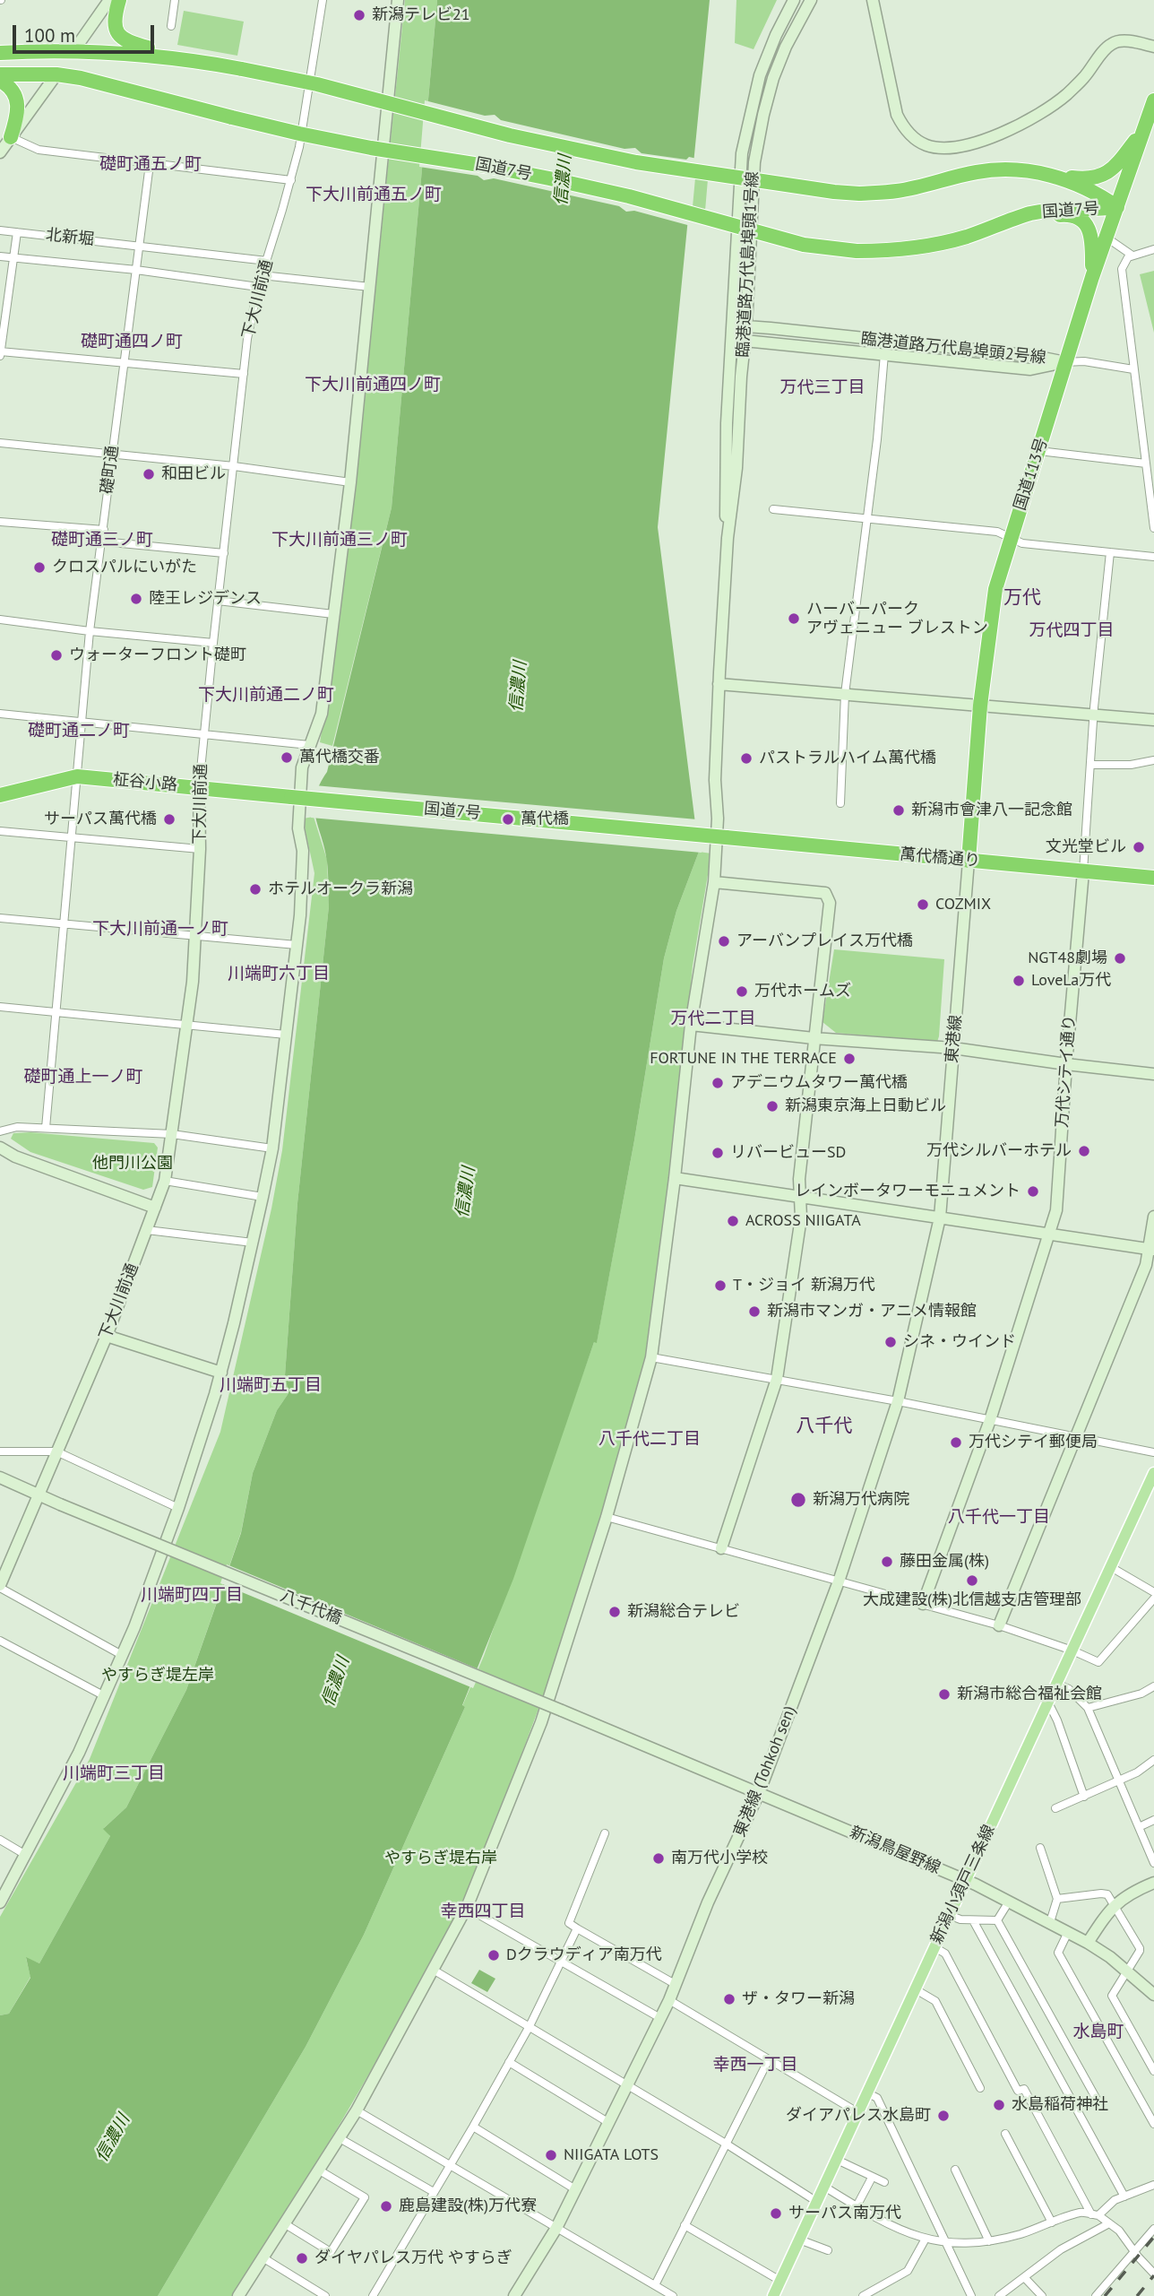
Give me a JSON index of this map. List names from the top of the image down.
{
  "streets": {
    "highway": [
      "国道7号",
      "国道113号",
      "柾谷小路",
      "萬代橋通り"
    ],
    "main road": ["新潟小須戸三条線"],
    "street": [
      "北新堀",
      "臨港道路万代島埠頭1号線",
      "下大川前通",
      "臨港道路万代島埠頭2号線",
      "礎町通",
      "東港線",
      "万代シテイ通り",
      "八千代橋",
      "東港線 (Tohkoh sen)",
      "新潟鳥屋野線"
    ]
  },
  "crossings": [
    ["国道7号", "国道113号"],
    ["国道7号", "柾谷小路"],
    ["国道7号", "萬代橋通り"],
    ["北新堀", "下大川前通"],
    ["北新堀", "礎町通"],
    ["臨港道路万代島埠頭1号線", "臨港道路万代島埠頭2号線"],
    ["下大川前通", "柾谷小路"],
    ["下大川前通", "八千代橋"],
    ["臨港道路万代島埠頭2号線", "国道113号"],
    ["礎町通", "柾谷小路"],
    ["国道113号", "萬代橋通り"],
    ["国道113号", "東港線"],
    ["萬代橋通り", "東港線"],
    ["萬代橋通り", "万代シテイ通り"],
    ["東港線", "東港線 (Tohkoh sen)"],
    ["八千代橋", "東港線 (Tohkoh sen)"],
    ["八千代橋", "新潟鳥屋野線"],
    ["東港線 (Tohkoh sen)", "新潟鳥屋野線"],
    ["新潟鳥屋野線", "新潟小須戸三条線"]
  ],
  "districts": [
    "礎町通五ノ町",
    "下大川前通五ノ町",
    "礎町通四ノ町",
    "下大川前通四ノ町",
    "万代三丁目",
    "礎町通三ノ町",
    "下大川前通三ノ町",
    "万代",
    "万代四丁目",
    "下大川前通二ノ町",
    "礎町通二ノ町",
    "下大川前通一ノ町",
    "川端町六丁目",
    "万代二丁目",
    "礎町通上一ノ町",
    "川端町五丁目",
    "八千代",
    "八千代二丁目",
    "八千代一丁目",
    "川端町四丁目",
    "川端町三丁目",
    "幸西四丁目",
    "水島町",
    "幸西一丁目"
  ],
  "water": ["信濃川"],
  "parks": ["他門川公園", "やすらぎ堤左岸", "やすらぎ堤右岸"],
  "places": [
    "新潟テレビ21",
    "和田ビル",
    "クロスパルにいがた",
    "陸王レジデンス",
    "ハーバーパーク アヴェニュー ブレストン",
    "ウォーターフロント礎町",
    "萬代橋交番",
    "パストラルハイム萬代橋",
    "新潟市會津八一記念館",
    "サーパス萬代橋",
    "萬代橋",
    "文光堂ビル",
    "ホテルオークラ新潟",
    "COZMIX",
    "アーバンプレイス万代橋",
    "NGT48劇場",
    "LoveLa万代",
    "万代ホームズ",
    "FORTUNE IN THE TERRACE",
    "アデニウムタワー萬代橋",
    "新潟東京海上日動ビル",
    "万代シルバーホテル",
    "リバービューSD",
    "レインボータワーモニュメント",
    "ACROSS NIIGATA",
    "T・ジョイ 新潟万代",
    "新潟市マンガ・アニメ情報館",
    "シネ・ウインド",
    "万代シテイ郵便局",
    "新潟万代病院",
    "藤田金属(株)",
    "大成建設(株)北信越支店管理部",
    "新潟総合テレビ",
    "新潟市総合福祉会館",
    "南万代小学校",
    "Dクラウディア南万代",
    "ザ・タワー新潟",
    "水島稲荷神社",
    "ダイアパレス水島町",
    "NIIGATA LOTS",
    "鹿島建設(株)万代寮",
    "サーパス南万代",
    "ダイヤパレス万代 やすらぎ"
  ],
  "scale_bar": "100 m"
}
